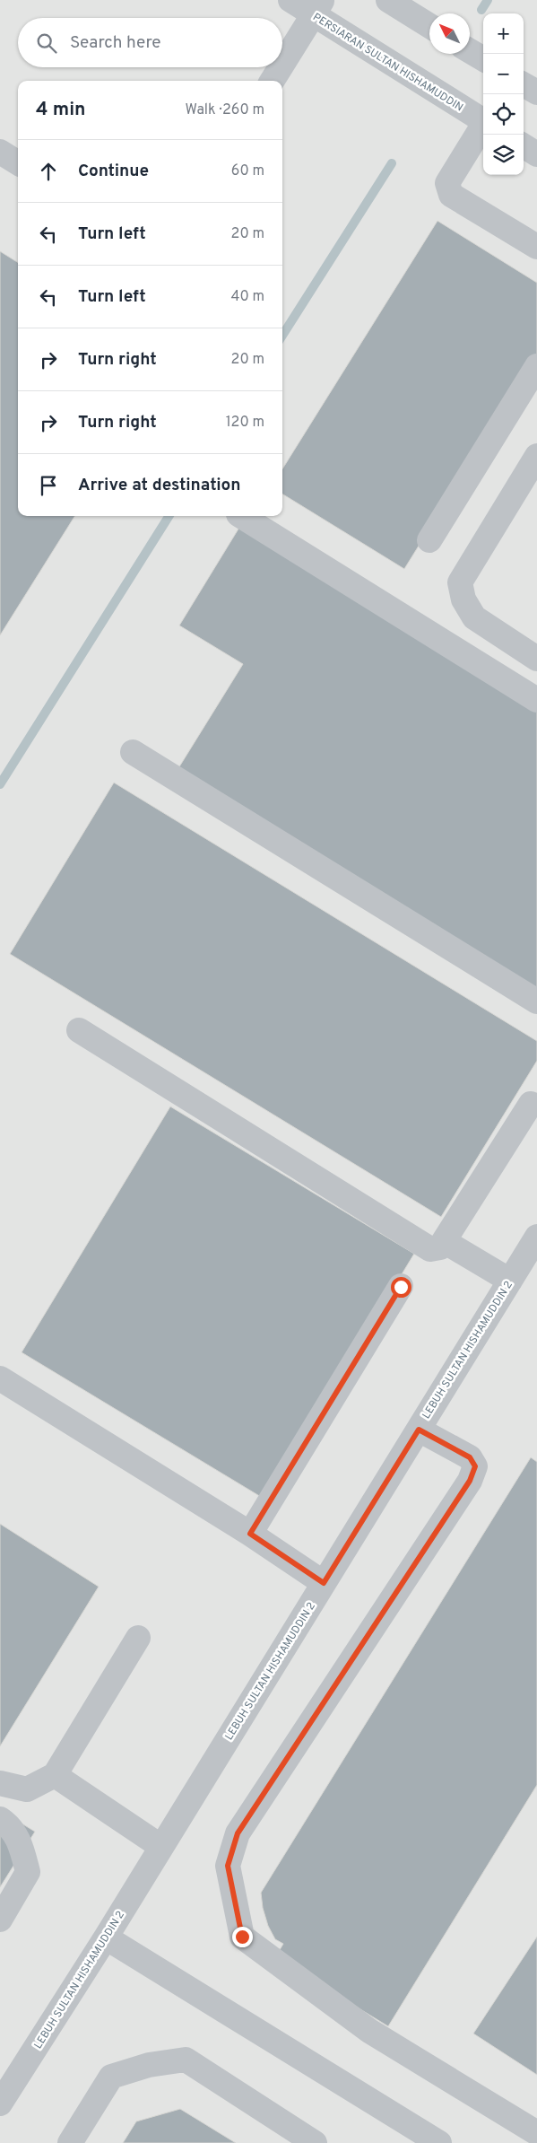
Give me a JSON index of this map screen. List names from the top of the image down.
{
  "streets": {
    "street": ["PERSIARAN SULTAN HISHAMUDDIN", "LEBUH SULTAN HISHAMUDDIN 2"]
  },
  "north": "top left",
  "page": {
    "map_buttons": ["+", "−"],
    "search": "Search here",
    "heading": ["4 min", "Walk · 260 m"],
    "list": [
      ["Continue", "60 m"],
      ["Turn left", "20 m"],
      ["Turn left", "40 m"],
      ["Turn right", "20 m"],
      ["Turn right", "120 m"],
      "Arrive at destination"
    ]
  }
}
